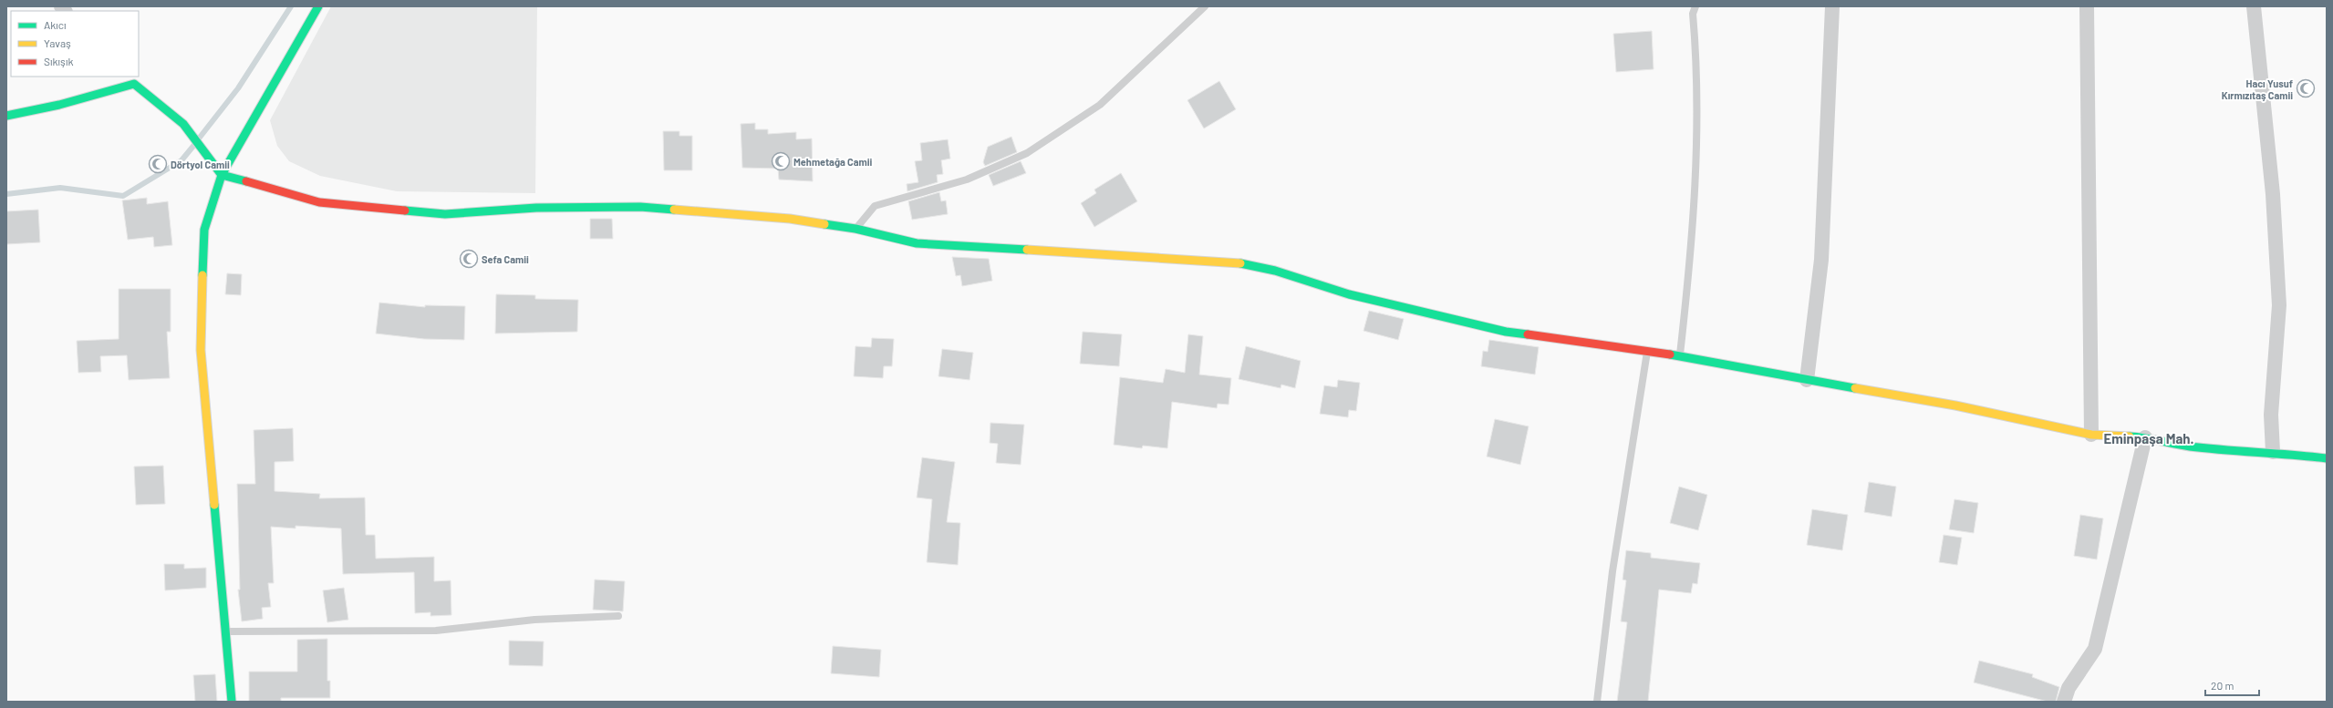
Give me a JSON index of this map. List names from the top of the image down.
{
  "districts": ["Eminpaşa Mah."],
  "places": {
    "mosque": [
      "Hacı Yusuf Kırmızıtaş Camii",
      "Mehmetağa Camii",
      "Dörtyol Camii",
      "Sefa Camii"
    ]
  },
  "legend": ["Akıcı", "Yavaş", "Sıkışık"],
  "scale_bar": "20 m"
}
